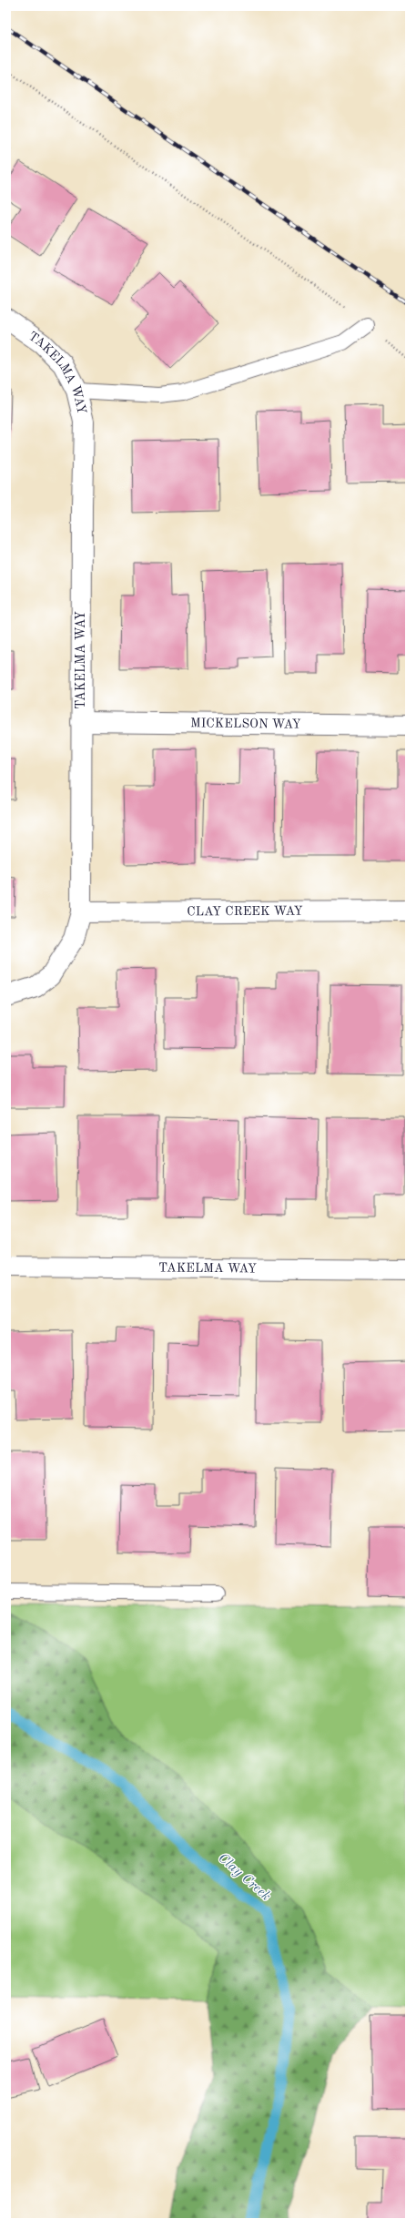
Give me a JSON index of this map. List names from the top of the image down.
{
  "streets": {
    "street": ["TAKELMA WAY", "MICKELSON WAY", "CLAY CREEK WAY"]
  },
  "crossings": [
    ["TAKELMA WAY", "MICKELSON WAY"],
    ["TAKELMA WAY", "CLAY CREEK WAY"]
  ],
  "water": ["Clay Creek"]
}
